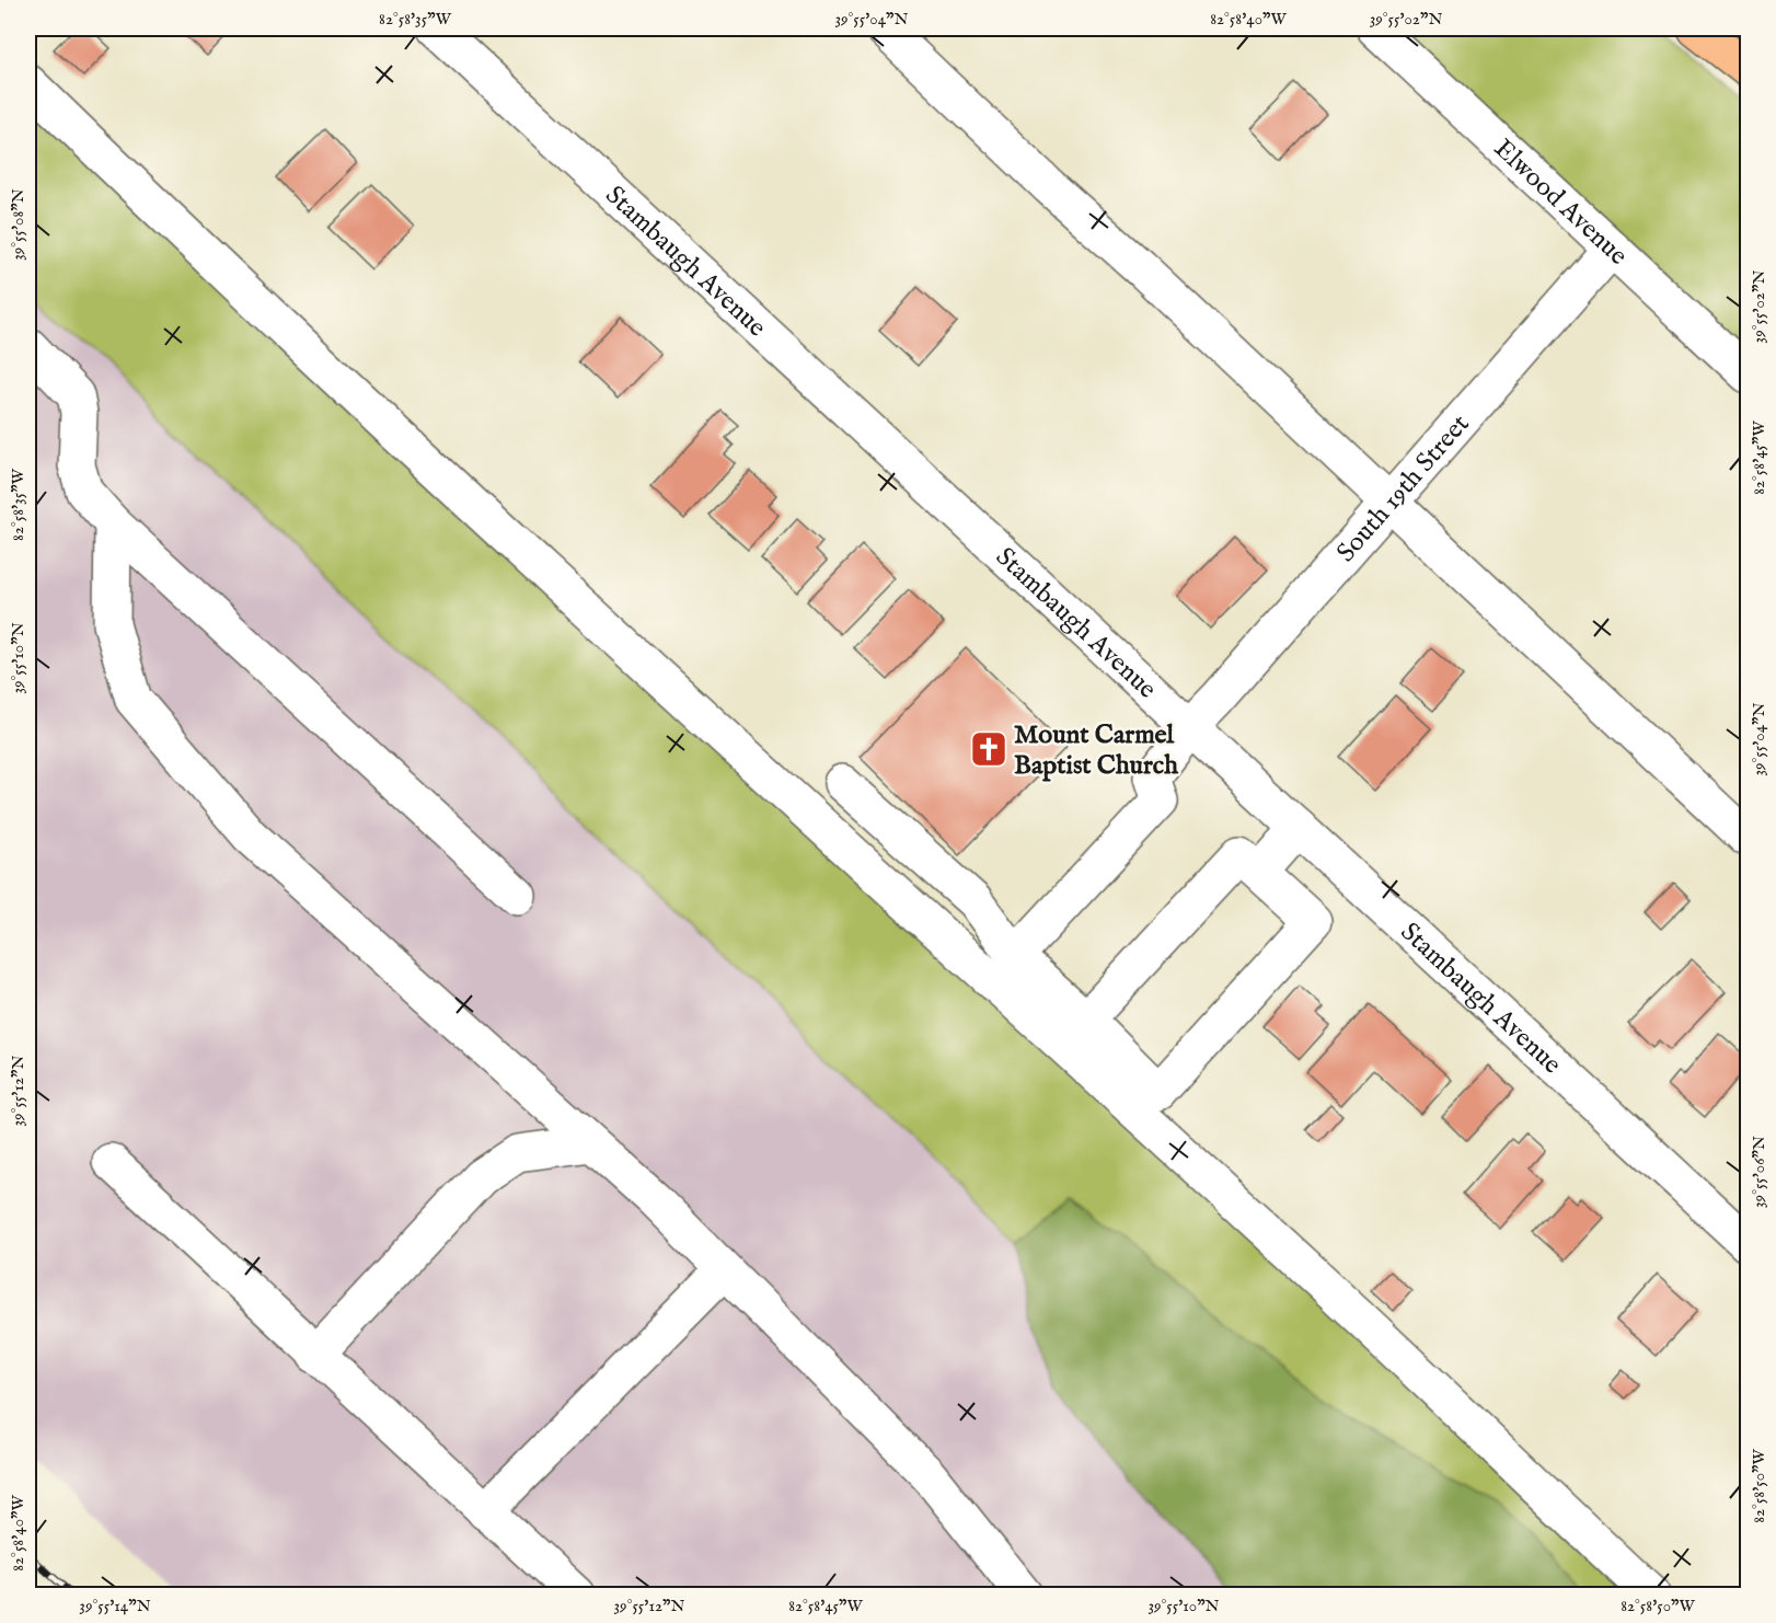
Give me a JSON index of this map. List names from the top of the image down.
{
  "streets": {
    "street": ["Elwood Avenue", "Stambaugh Avenue", "South 19th Street"]
  },
  "crossings": [
    ["Elwood Avenue", "South 19th Street"],
    ["Stambaugh Avenue", "South 19th Street"]
  ],
  "places": {
    "church": ["Mount Carmel Baptist Church"]
  },
  "coordinates": [
    "82°58'35\"W",
    "39°55'04\"N",
    "82°58'40\"W",
    "39°55'02\"N",
    "39°55'08\"N",
    "82°58'45\"W",
    "39°55'10\"N",
    "39°55'12\"N",
    "39°55'06\"N",
    "82°58'50\"W",
    "39°55'14\"N"
  ]
}
